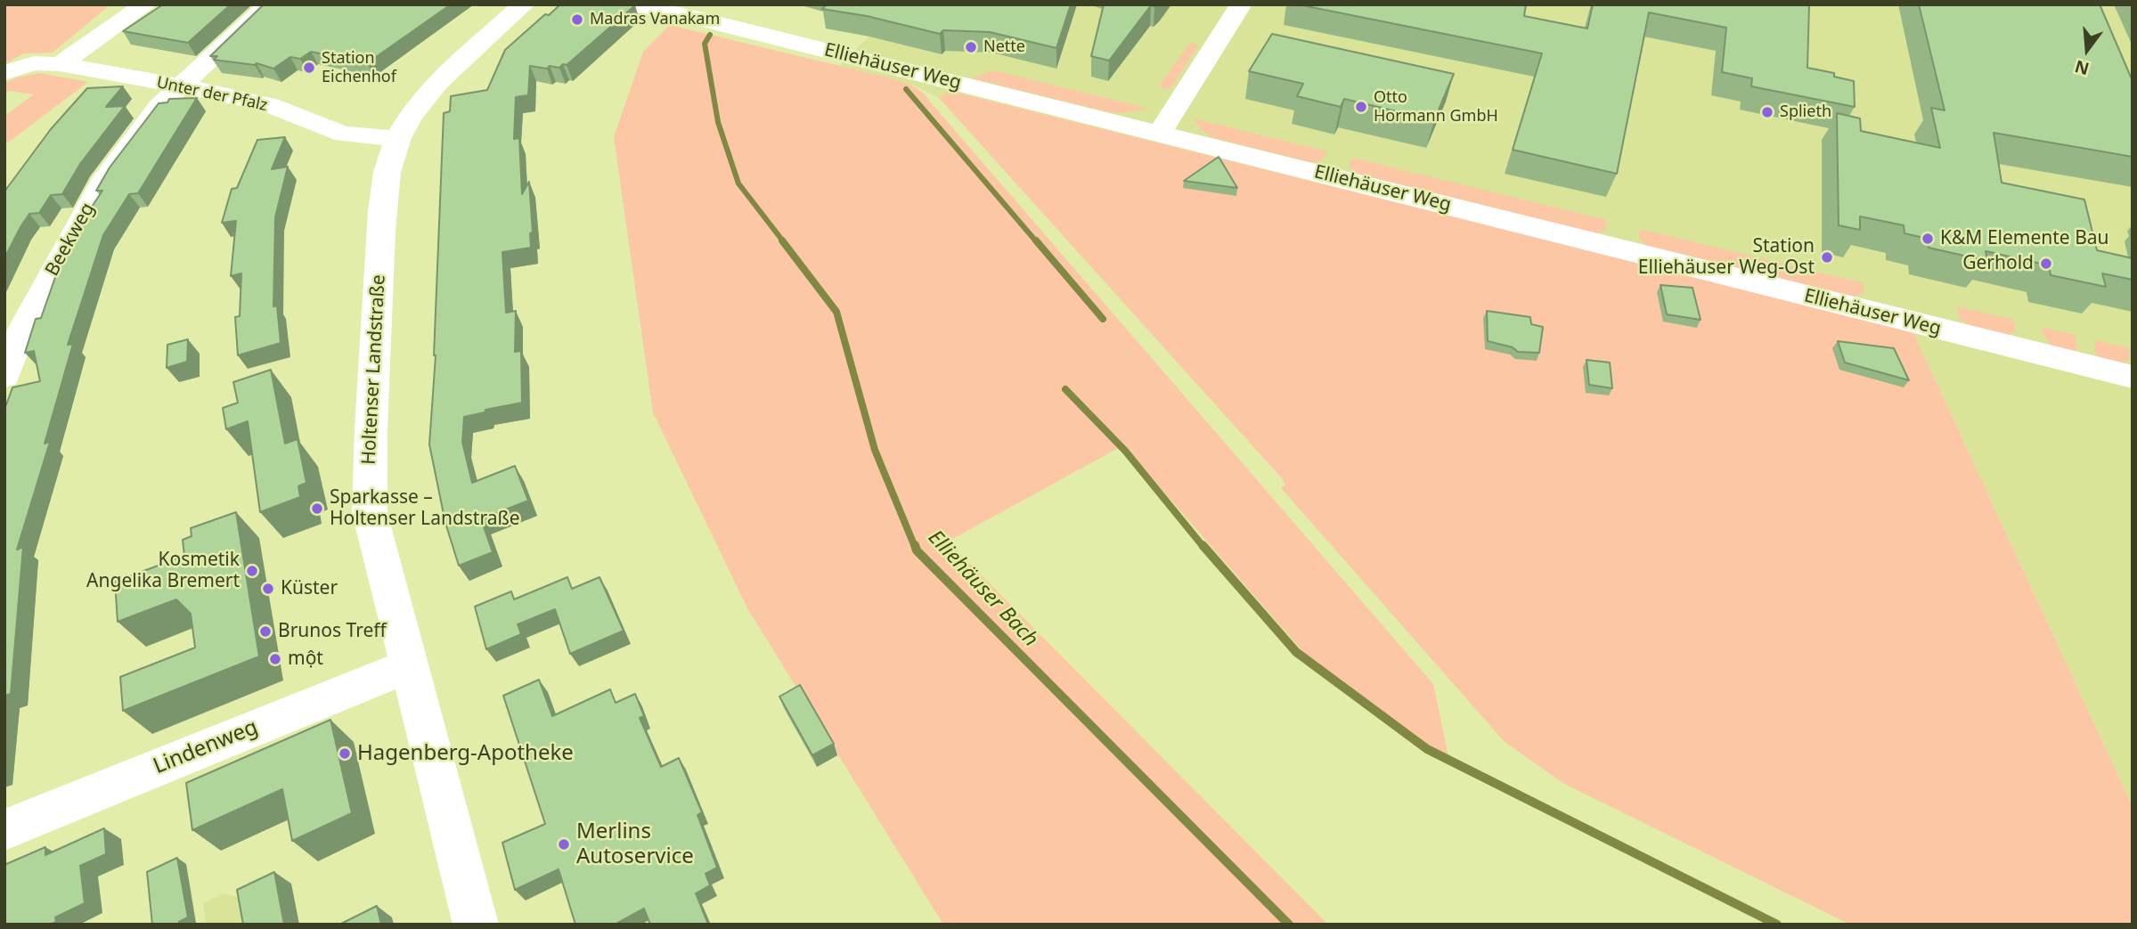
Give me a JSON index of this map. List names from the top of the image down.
{
  "streets": {
    "street": [
      "Elliehäuser Weg",
      "Unter der Pfalz",
      "Beekweg",
      "Holtenser Landstraße",
      "Lindenweg"
    ]
  },
  "crossings": [
    ["Unter der Pfalz", "Beekweg"],
    ["Unter der Pfalz", "Holtenser Landstraße"],
    ["Holtenser Landstraße", "Lindenweg"]
  ],
  "water": ["Elliehäuser Bach"],
  "places": [
    "Madras Vanakam",
    "Nette",
    "Station Eichenhof",
    "Otto Hormann GmbH",
    "Splieth",
    "K&M Elemente Bau",
    "Station Elliehäuser Weg-Ost",
    "Gerhold",
    "Sparkasse – Holtenser Landstraße",
    "Kosmetik Angelika Bremert",
    "Küster",
    "Brunos Treff",
    "một",
    "Hagenberg-Apotheke",
    "Merlins Autoservice"
  ],
  "north": "bottom"
}
